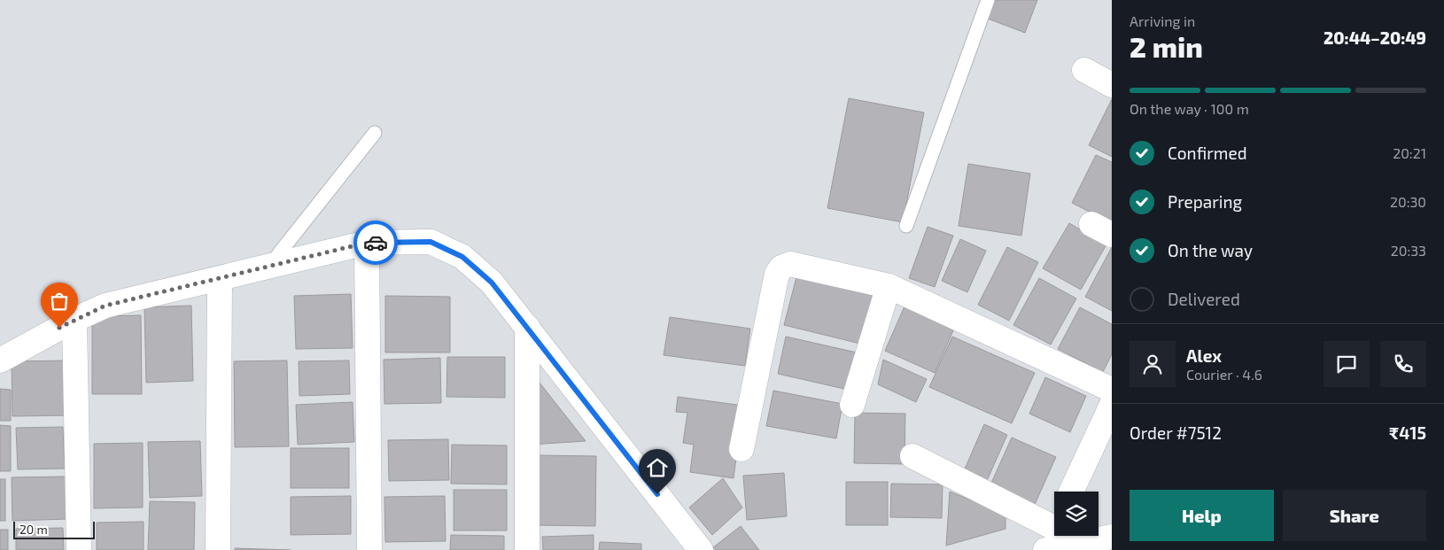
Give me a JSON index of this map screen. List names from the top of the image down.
{
  "scale_bar": "20 m",
  "page": {
    "heading": ["2 min", "Arriving in", "20:44–20:49"],
    "panel": [
      "Alex",
      "Courier · 4.6",
      "Order #7512",
      "₹415"
    ],
    "bar": "On the way · 100 m",
    "list": [
      ["Confirmed", "20:21"],
      ["Preparing", "20:30"],
      ["On the way", "20:33"],
      "Delivered"
    ],
    "buttons": ["Help", "Share"],
    "scale": "20 m"
  }
}
